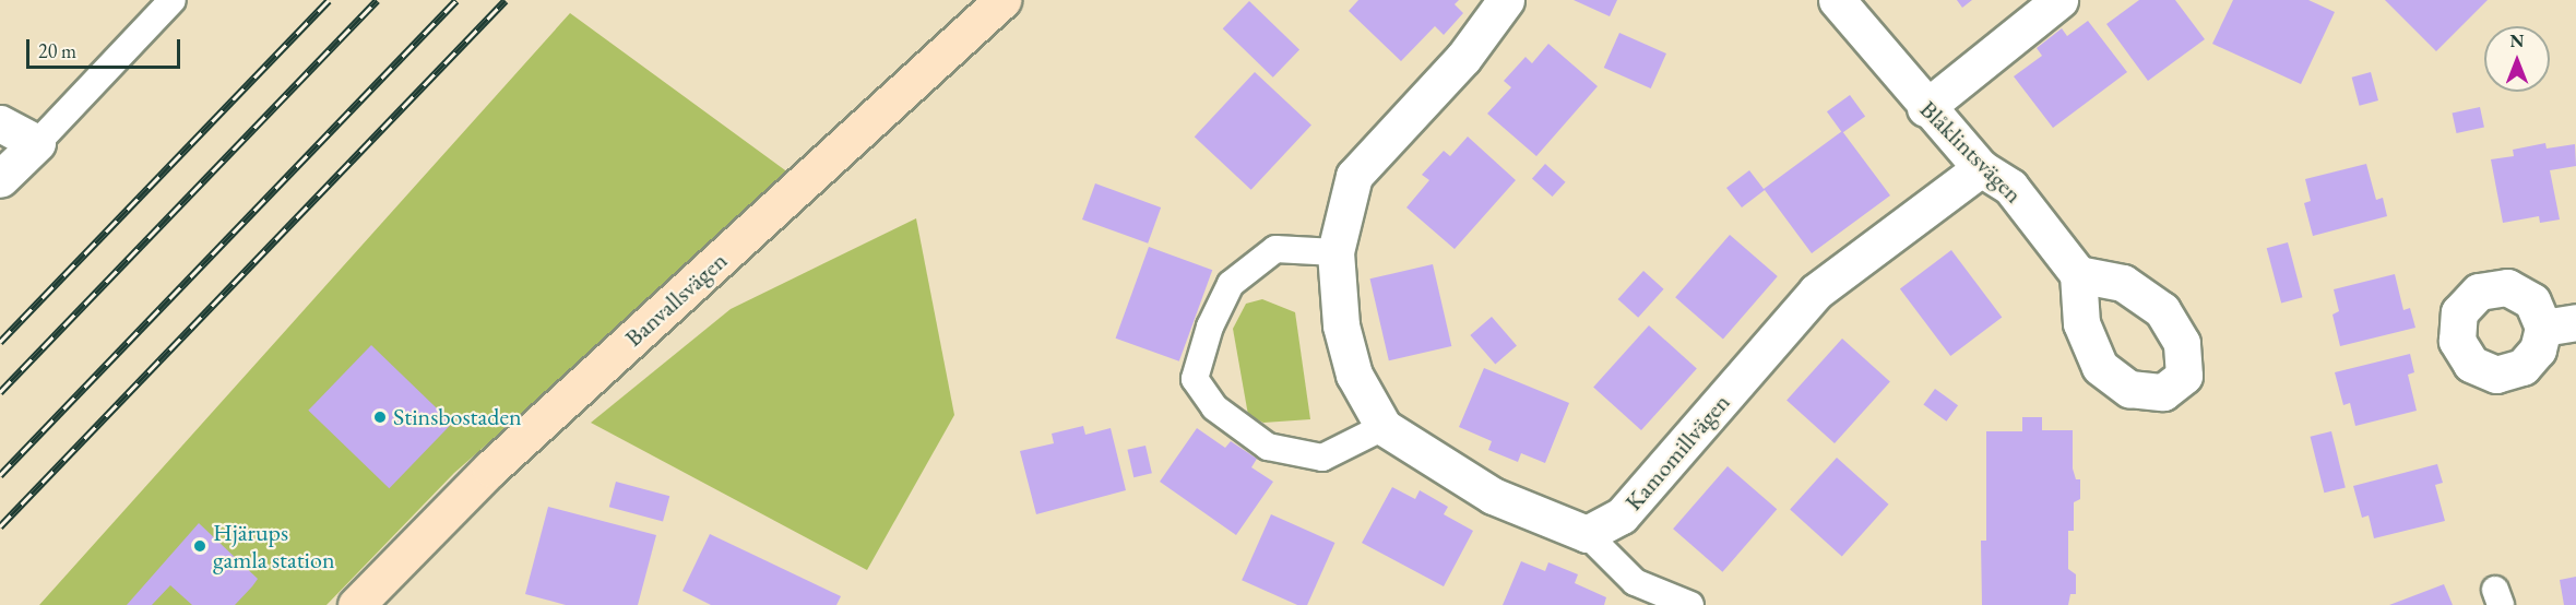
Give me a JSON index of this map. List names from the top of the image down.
{
  "streets": {
    "street": ["Blåklintsvägen", "Banvallsvägen", "Kamomillvägen"]
  },
  "crossings": [
    ["Blåklintsvägen", "Kamomillvägen"]
  ],
  "places": ["Stinsbostaden", "Hjärups gamla station"],
  "scale_bar": "20 m",
  "north": "top"
}
